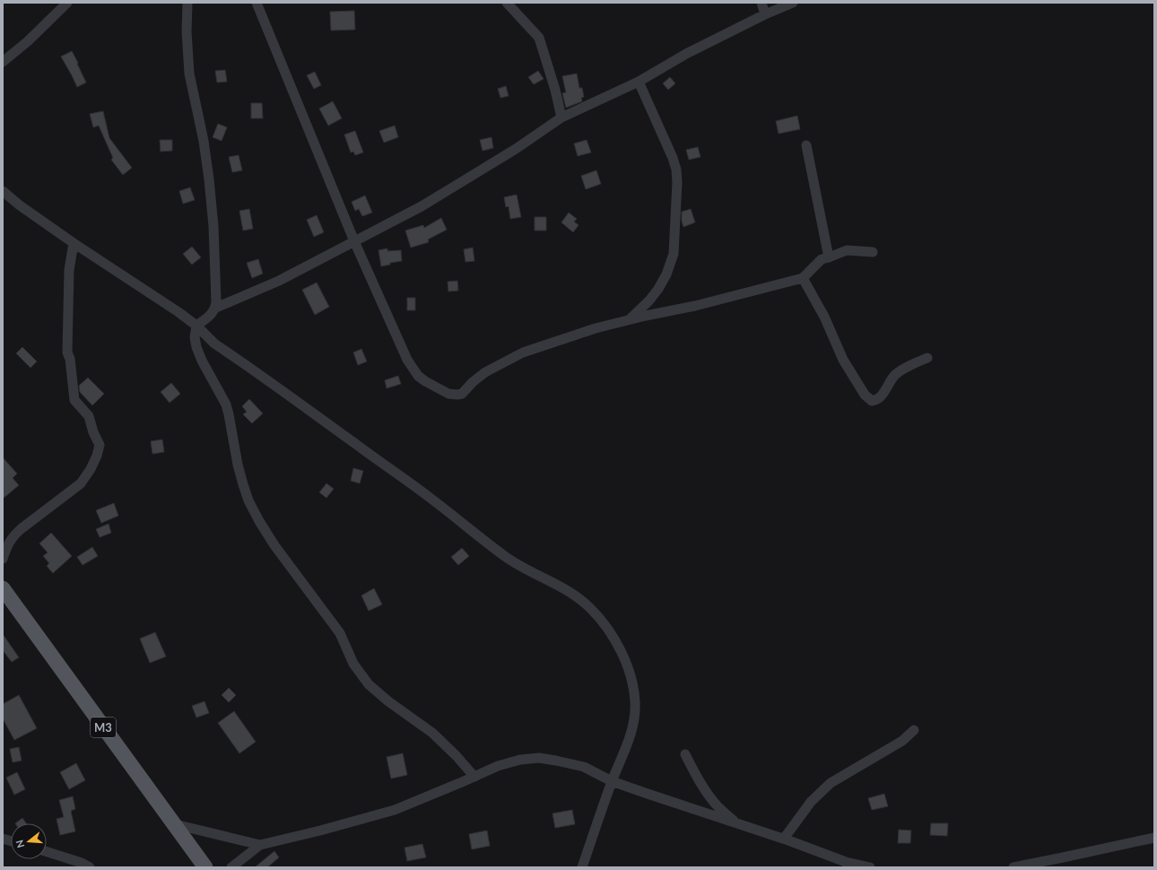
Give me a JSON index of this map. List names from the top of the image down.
{
  "streets": {
    "main road": ["M3"]
  },
  "north": "left"
}
